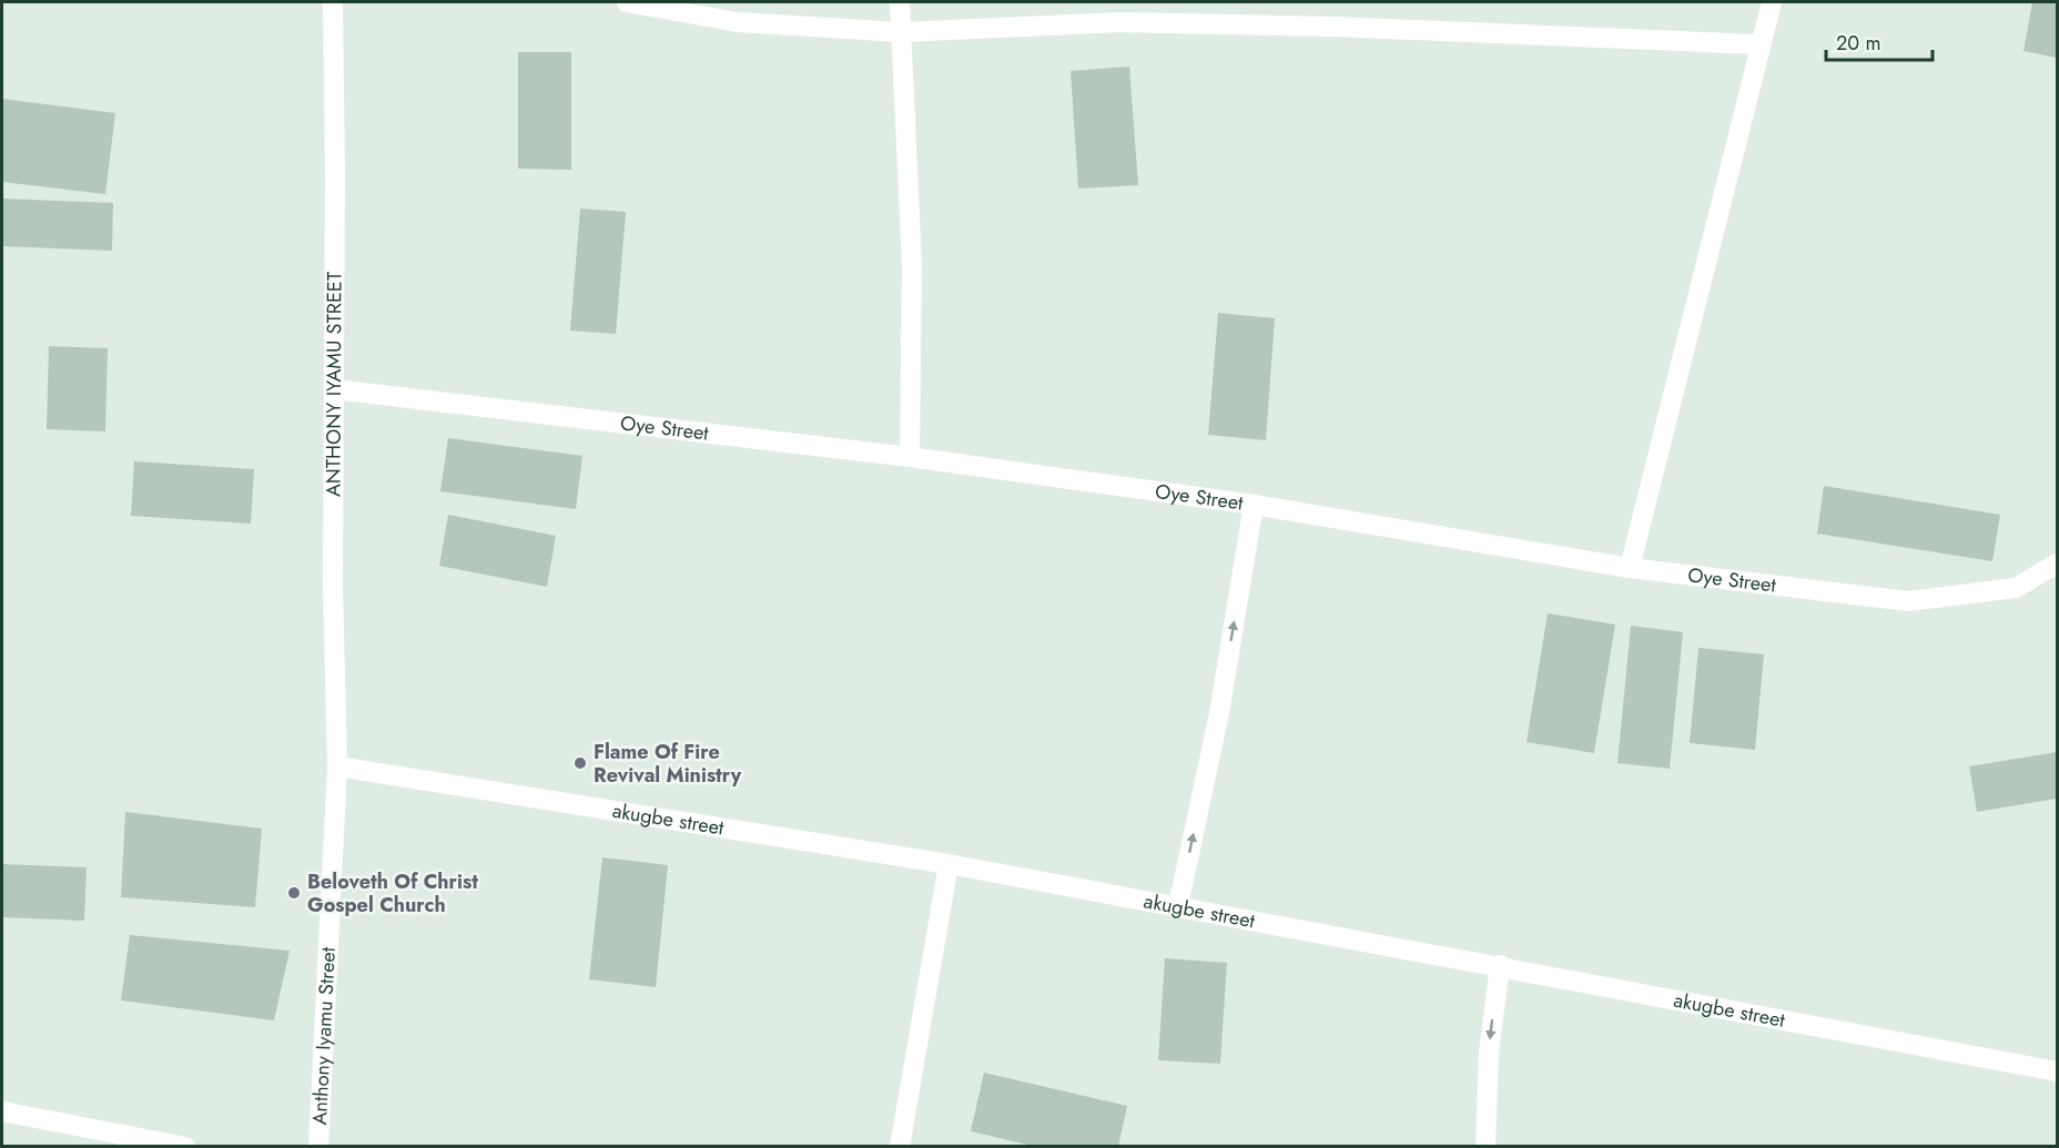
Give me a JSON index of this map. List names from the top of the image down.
{
  "streets": {
    "street": [
      "ANTHONY IYAMU STREET",
      "Oye Street",
      "akugbe street",
      "Anthony Iyamu Street"
    ]
  },
  "crossings": [
    ["ANTHONY IYAMU STREET", "Oye Street"],
    ["ANTHONY IYAMU STREET", "akugbe street"],
    ["ANTHONY IYAMU STREET", "Anthony Iyamu Street"],
    ["akugbe street", "Anthony Iyamu Street"]
  ],
  "places": ["Flame Of Fire Revival Ministry", "Beloveth Of Christ Gospel Church"],
  "scale_bar": "20 m"
}
